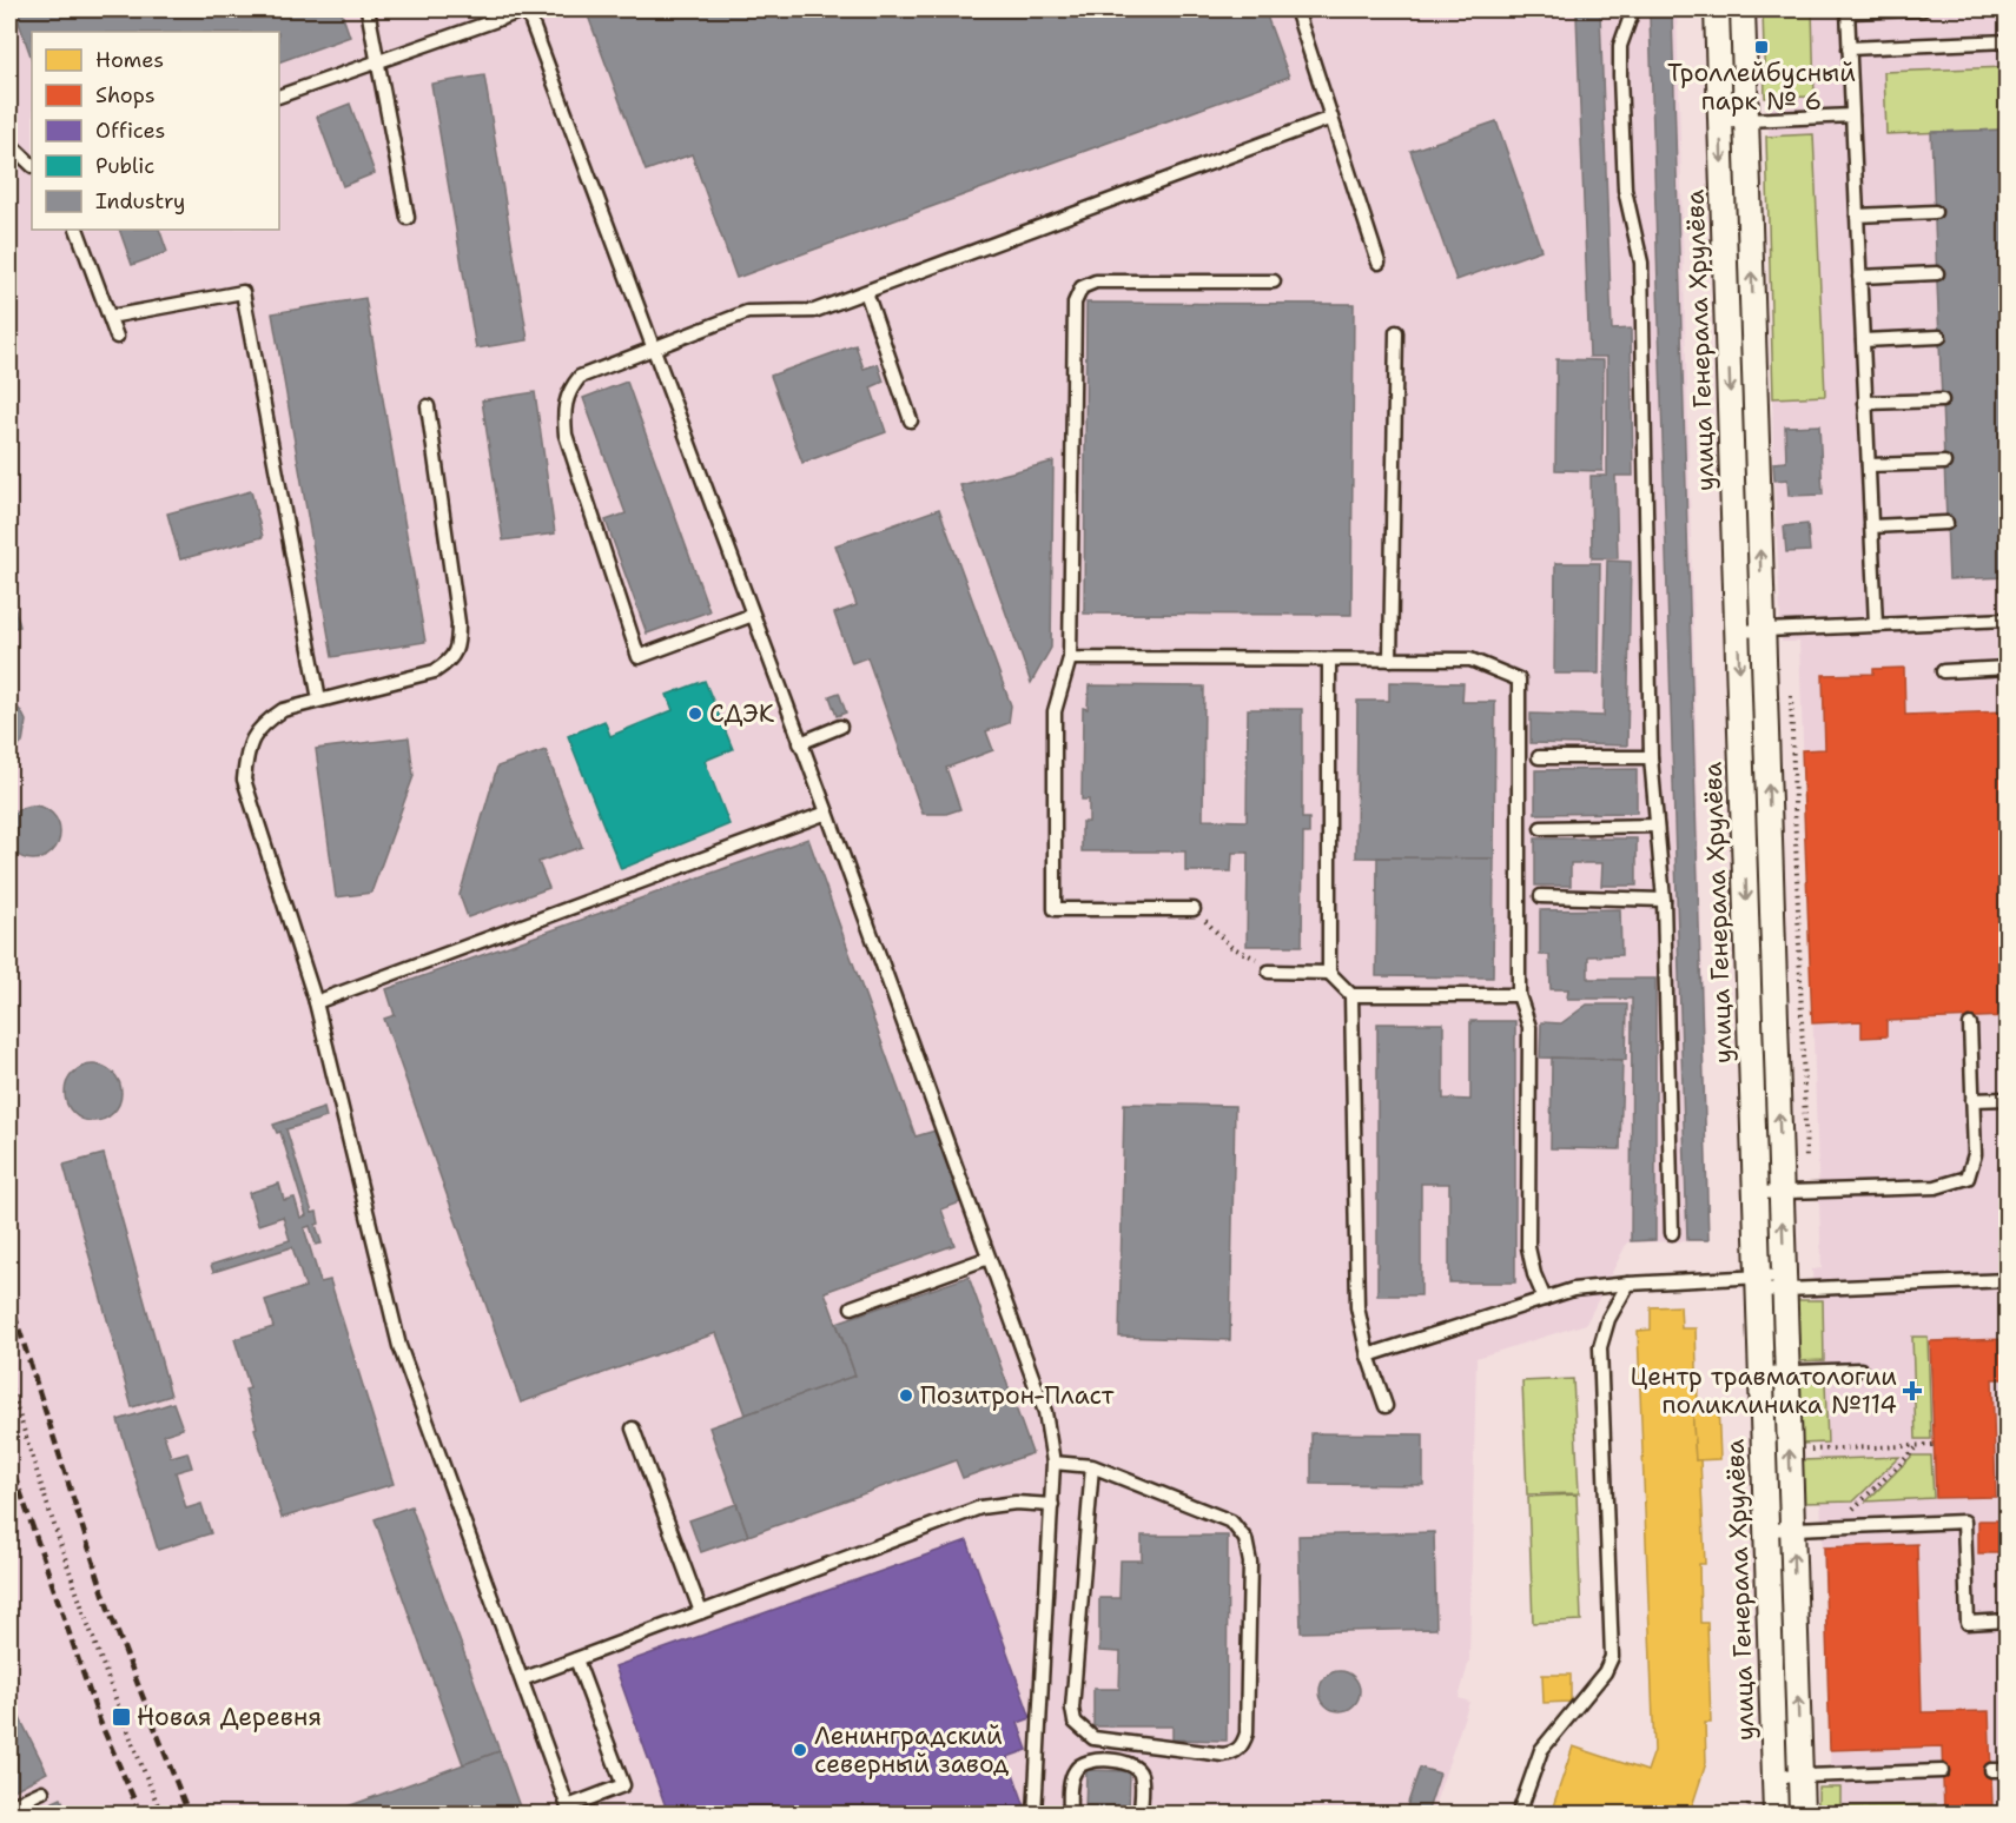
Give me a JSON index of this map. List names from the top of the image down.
{
  "streets": {
    "street": ["улица Генерала Хрулёва"]
  },
  "places": {
    "transit": ["Троллейбусный парк № 6", "Новая Деревня"],
    "other": ["СДЭК", "Позитрон-Пласт", "Ленинградский северный завод"],
    "health": ["Центр травматологии поликлиника №114"]
  },
  "legend": [
    "Homes",
    "Shops",
    "Offices",
    "Public",
    "Industry"
  ]
}
